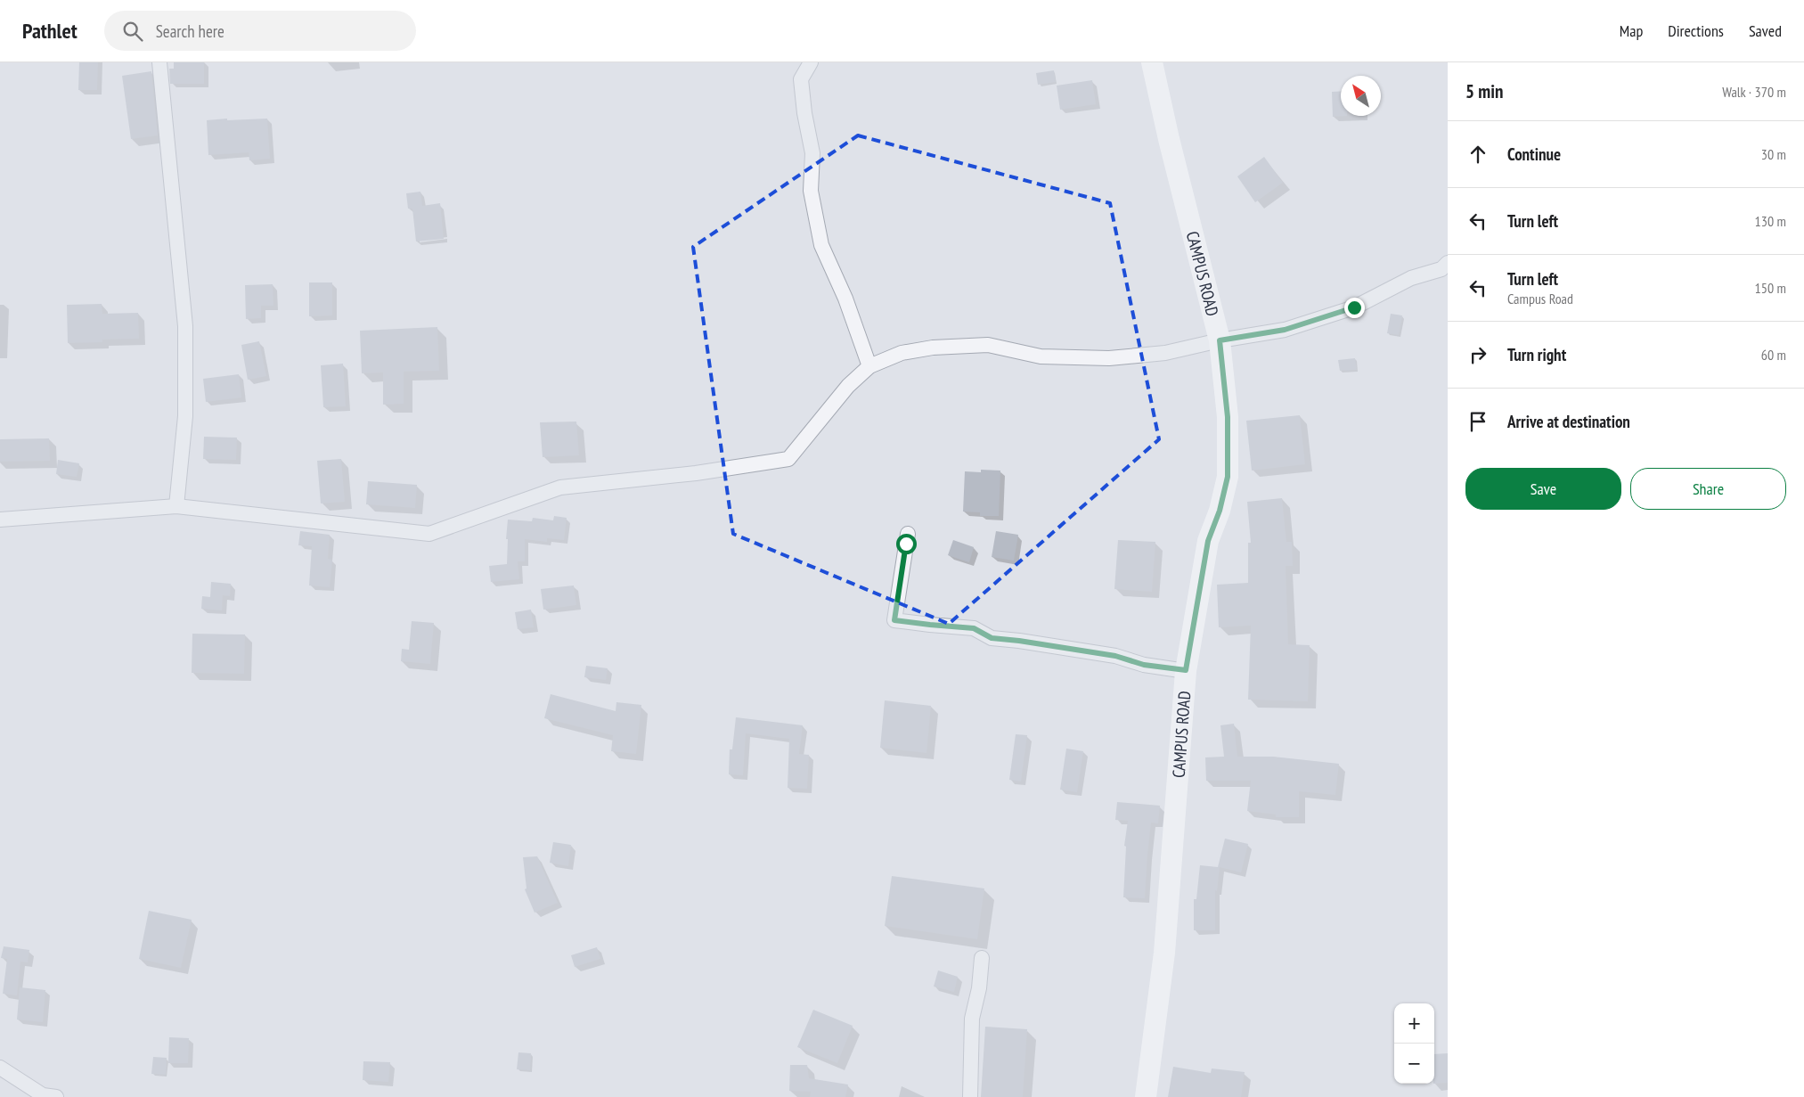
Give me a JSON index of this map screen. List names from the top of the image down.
{
  "streets": {
    "street": ["CAMPUS ROAD"]
  },
  "north": "top left",
  "page": {
    "header": "Pathlet",
    "search": "Search here",
    "nav": ["Map", "Directions", "Saved"],
    "heading": ["5 min", "Walk · 370 m"],
    "list": [
      ["Continue", "30 m"],
      ["Turn left", "130 m"],
      ["Turn left", "Campus Road", "150 m"],
      ["Turn right", "60 m"],
      "Arrive at destination"
    ],
    "buttons": ["Save", "Share"],
    "map_buttons": ["+", "−"]
  }
}
